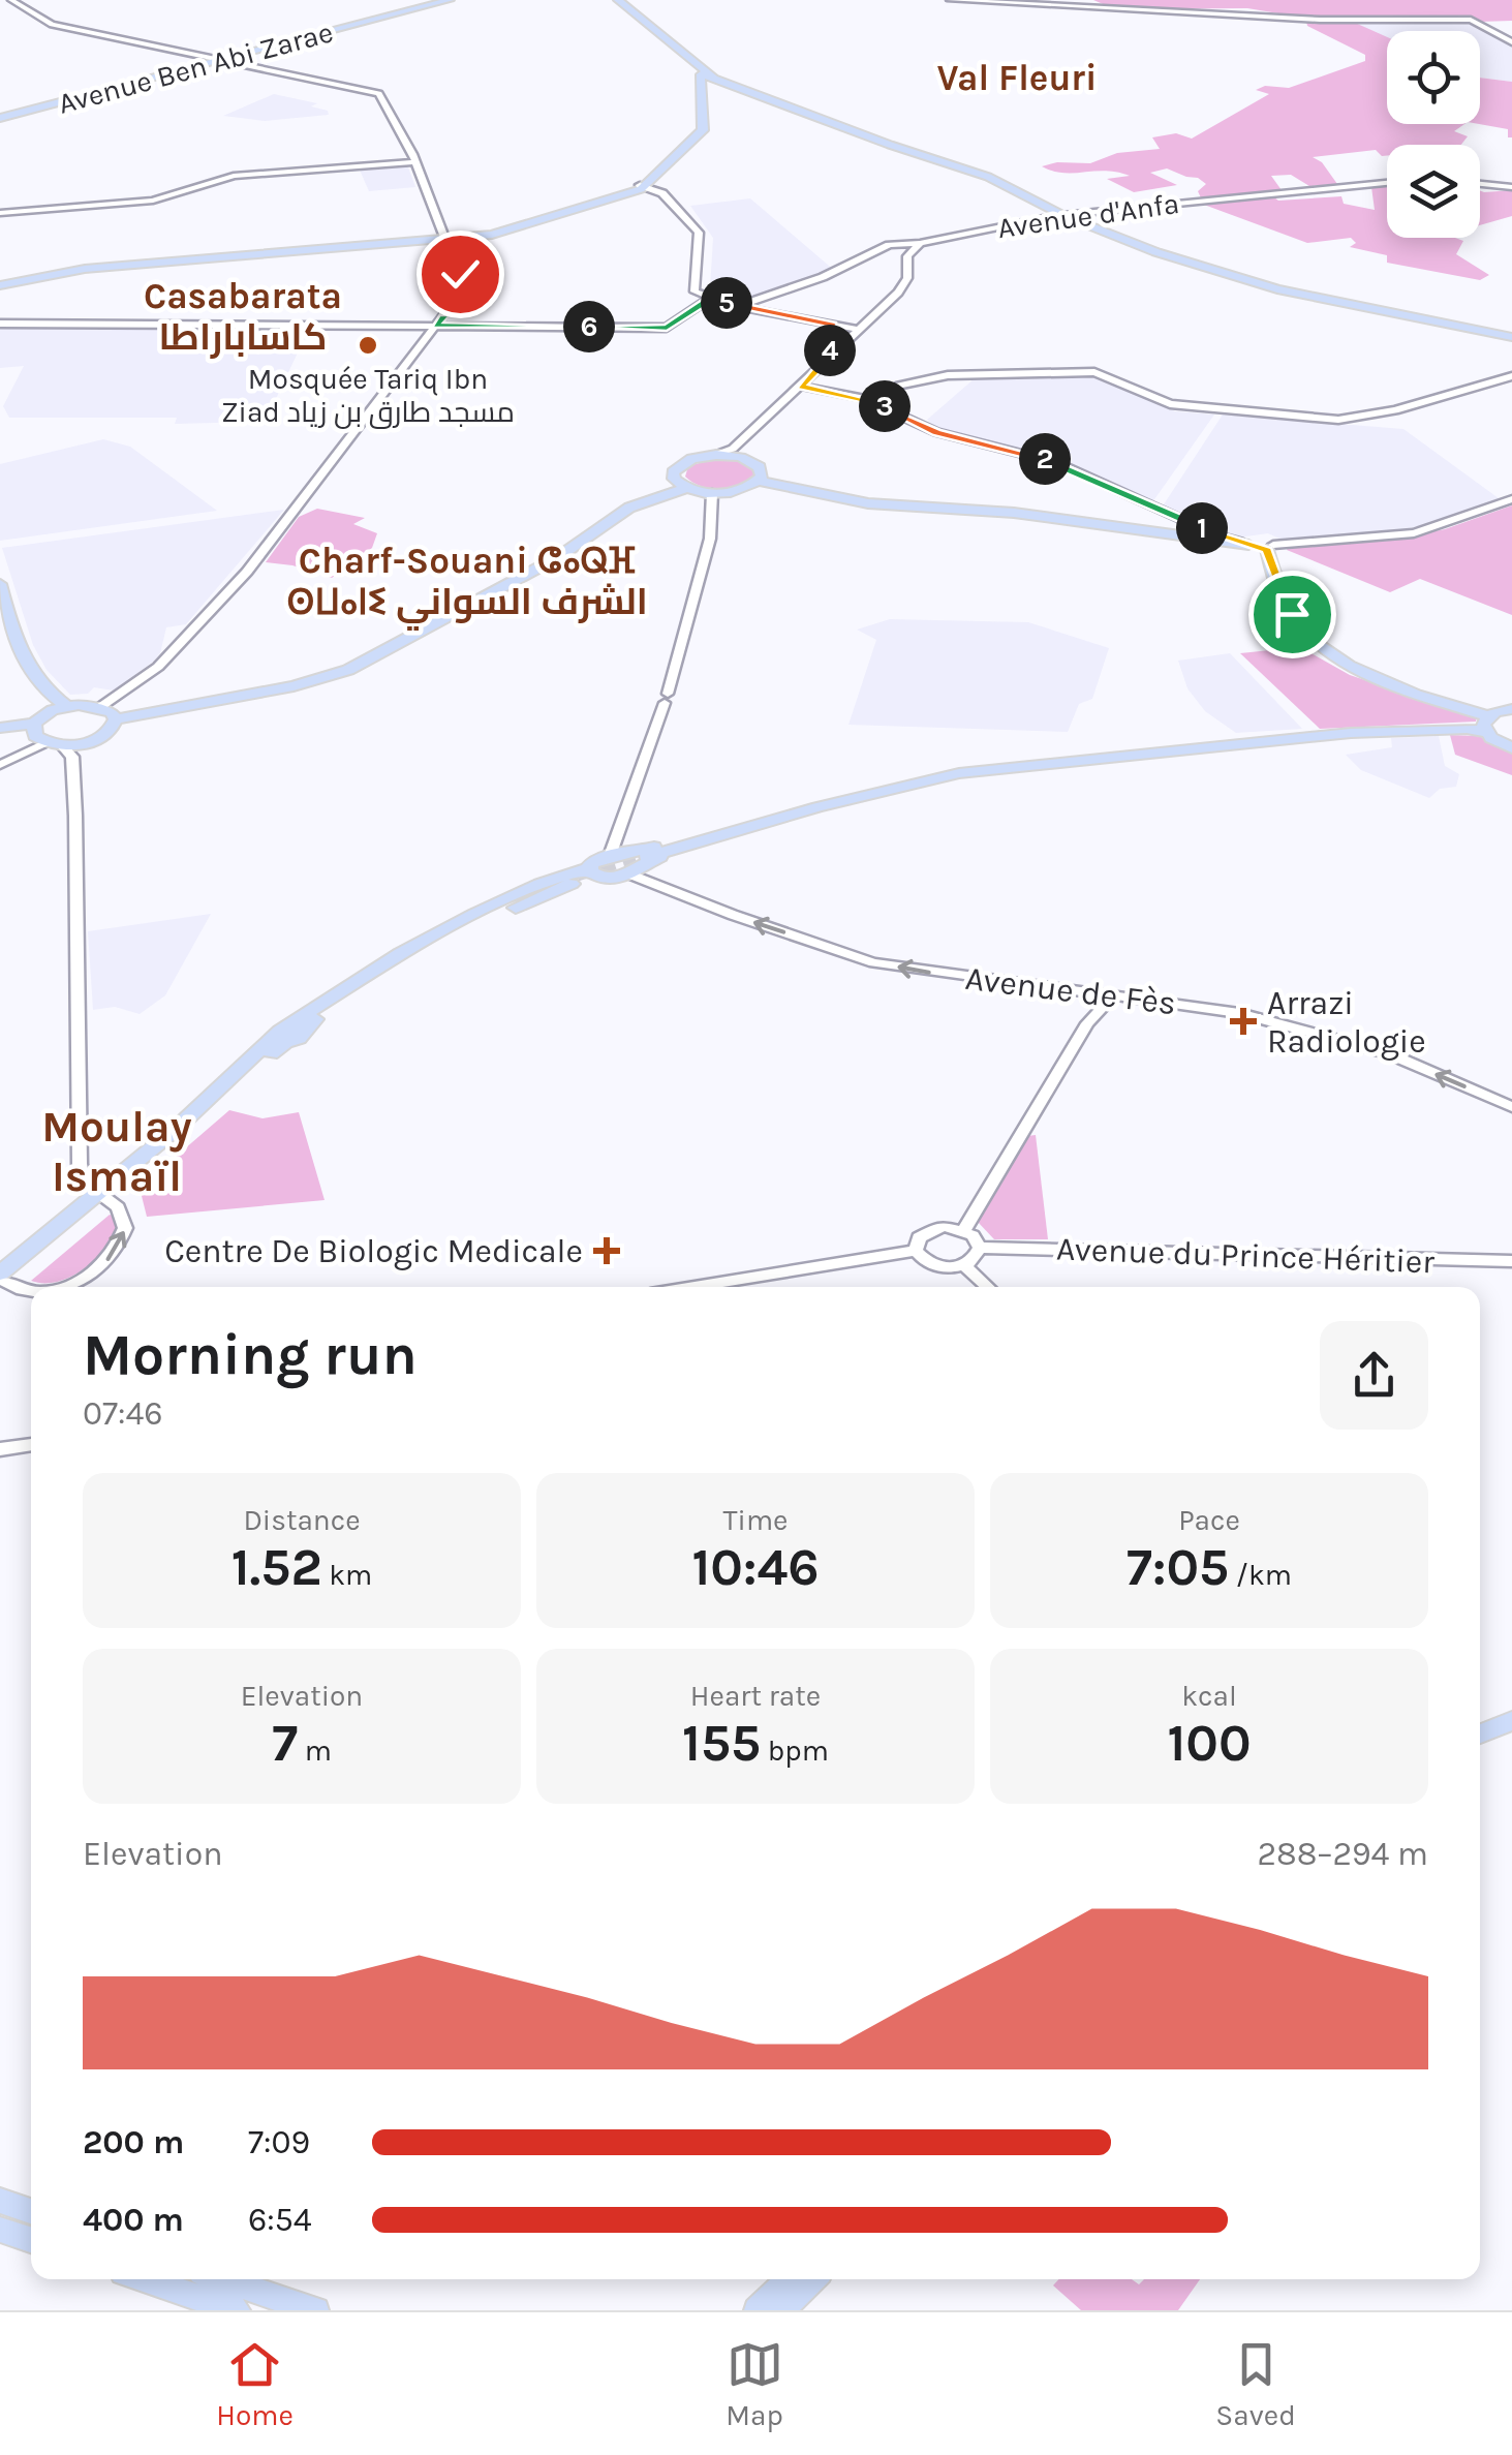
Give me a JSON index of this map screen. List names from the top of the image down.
{
  "streets": {
    "main road": ["Avenue Ben Abi Zarae"],
    "street": ["Avenue d'Anfa", "Avenue de Fès", "Avenue du Prince Héritier"]
  },
  "one_way": ["Avenue de Fès"],
  "districts": [
    "Val Fleuri",
    "Casabarata كاساباراطا",
    "Charf-Souani ⵛⴰⵕⴼ ⵙⵡⴰⵏⵉ الشرف السواني",
    "Moulay Ismaïl"
  ],
  "places": {
    "other": ["Mosquée Tariq Ibn Ziad مسجد طارق بن زياد"],
    "health": ["Arrazi Radiologie", "Centre De Biologic Medicale"]
  },
  "page": {
    "pins": [
      "5",
      "6",
      "4",
      "3",
      "2",
      "1"
    ],
    "heading": ["Morning run", "07:46"],
    "stats": [
      ["Distance", "1.52 km"],
      ["Time", "10:46"],
      ["Pace", "7:05 /km"],
      ["Elevation", "7 m"],
      ["Heart rate", "155 bpm"],
      ["kcal", "100"]
    ],
    "chart": ["Elevation", "288–294 m"],
    "list": [
      {
        "name": "200 m",
        "note": "7:09"
      },
      {
        "name": "400 m",
        "note": "6:54"
      }
    ],
    "tabs": ["Home", "Map", "Saved"]
  }
}
